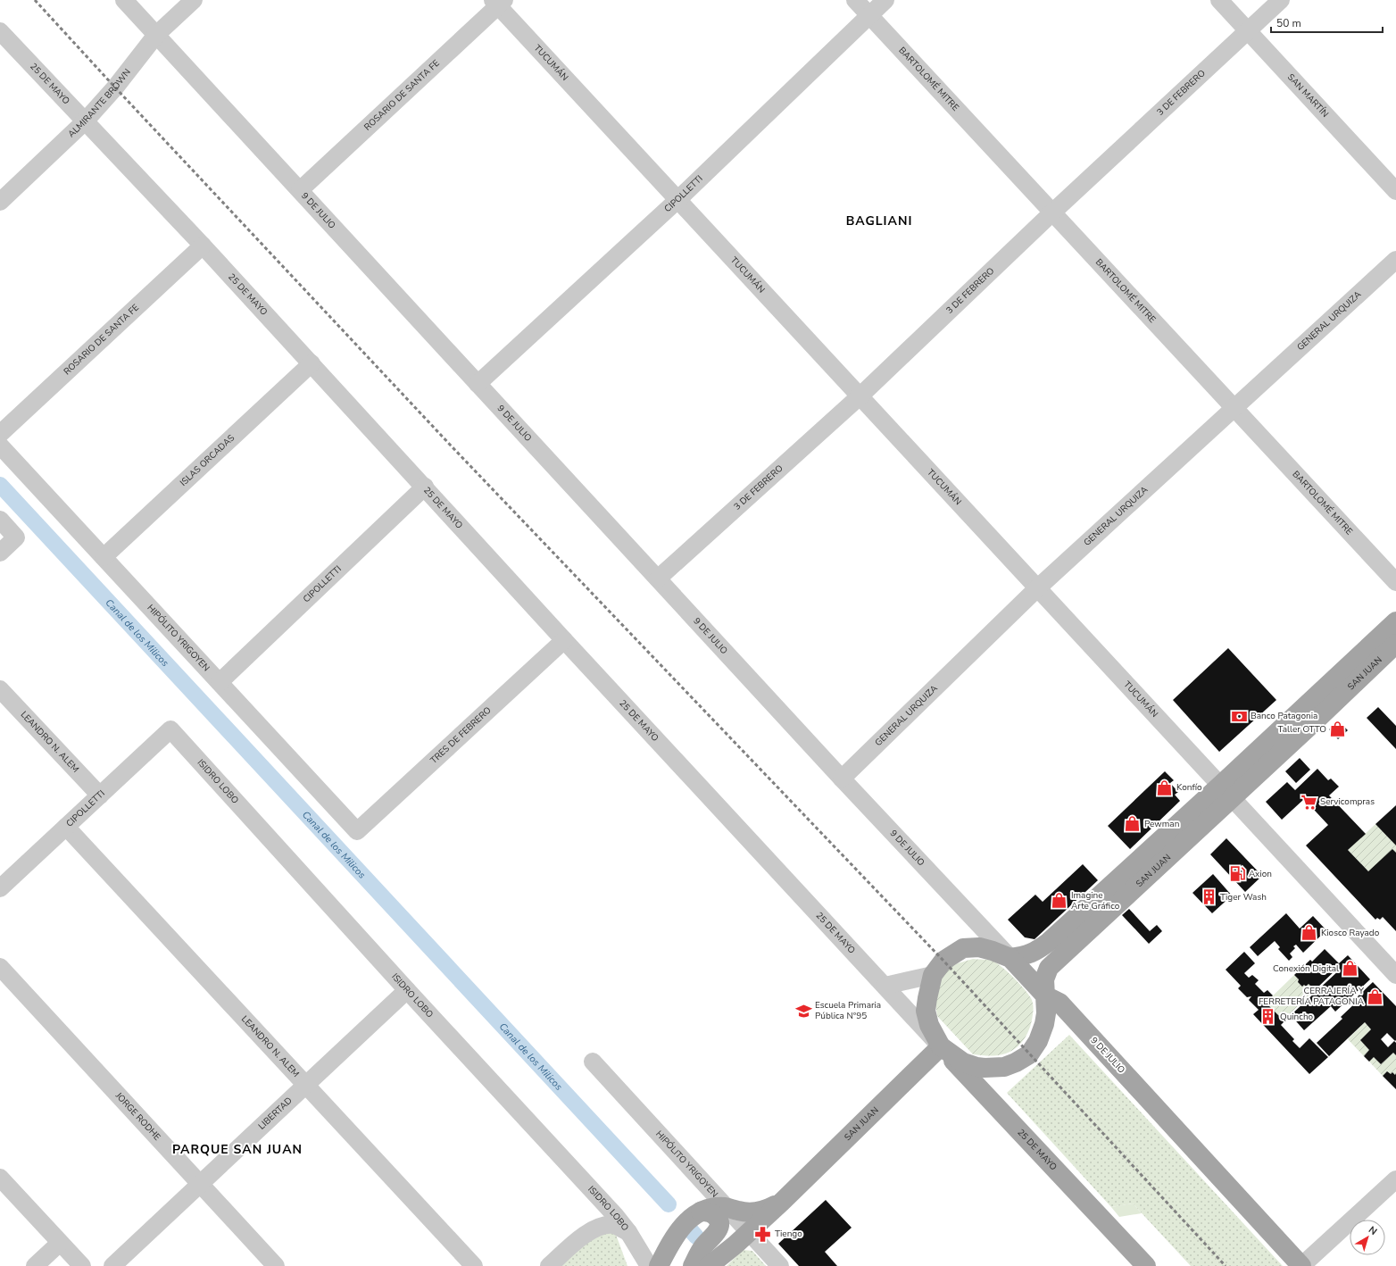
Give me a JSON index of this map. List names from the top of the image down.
{
  "streets": {
    "main road": ["25 DE MAYO", "9 DE JULIO", "SAN JUAN"],
    "street": [
      "TUCUMÁN",
      "BARTOLOMÉ MITRE",
      "3 DE FEBRERO",
      "ROSARIO DE SANTA FE",
      "SAN MARTÍN",
      "ALMIRANTE BROWN",
      "CIPOLLETTI",
      "GENERAL URQUIZA",
      "ISLAS ORCADAS",
      "HIPÓLITO YRIGOYEN",
      "TRES DE FEBRERO",
      "LEANDRO N. ALEM",
      "ISIDRO LOBO",
      "LIBERTAD",
      "JORGE RODHE"
    ]
  },
  "crossings": [
    ["TUCUMÁN", "3 DE FEBRERO"],
    ["TUCUMÁN", "ROSARIO DE SANTA FE"],
    ["TUCUMÁN", "CIPOLLETTI"],
    ["TUCUMÁN", "GENERAL URQUIZA"],
    ["TUCUMÁN", "SAN JUAN"],
    ["BARTOLOMÉ MITRE", "3 DE FEBRERO"],
    ["BARTOLOMÉ MITRE", "CIPOLLETTI"],
    ["BARTOLOMÉ MITRE", "GENERAL URQUIZA"],
    ["25 DE MAYO", "ROSARIO DE SANTA FE"],
    ["25 DE MAYO", "ALMIRANTE BROWN"],
    ["25 DE MAYO", "CIPOLLETTI"],
    ["25 DE MAYO", "9 DE JULIO"],
    ["25 DE MAYO", "ISLAS ORCADAS"],
    ["25 DE MAYO", "SAN JUAN"],
    ["25 DE MAYO", "TRES DE FEBRERO"],
    ["3 DE FEBRERO", "SAN MARTÍN"],
    ["3 DE FEBRERO", "9 DE JULIO"],
    ["ROSARIO DE SANTA FE", "9 DE JULIO"],
    ["ALMIRANTE BROWN", "9 DE JULIO"],
    ["CIPOLLETTI", "9 DE JULIO"],
    ["CIPOLLETTI", "HIPÓLITO YRIGOYEN"],
    ["CIPOLLETTI", "LEANDRO N. ALEM"],
    ["CIPOLLETTI", "ISIDRO LOBO"],
    ["9 DE JULIO", "GENERAL URQUIZA"],
    ["9 DE JULIO", "SAN JUAN"],
    ["ISLAS ORCADAS", "HIPÓLITO YRIGOYEN"],
    ["HIPÓLITO YRIGOYEN", "SAN JUAN"],
    ["HIPÓLITO YRIGOYEN", "TRES DE FEBRERO"],
    ["LEANDRO N. ALEM", "LIBERTAD"],
    ["ISIDRO LOBO", "LIBERTAD"],
    ["LIBERTAD", "JORGE RODHE"]
  ],
  "districts": ["BAGLIANI", "PARQUE SAN JUAN"],
  "water": ["Canal de los Milicos"],
  "places": {
    "bank": ["Banco Patagonia"],
    "shop": [
      "Taller OTTO",
      "Konfío",
      "Pewman",
      "Imagine Arte Gráfico",
      "Kiosco Rayado",
      "Conexión Digital",
      "CERRAJERÍA Y FERRETERÍA PATAGONIA"
    ],
    "supermarket": ["Servicompras"],
    "fuel station": ["Axion"],
    "building": ["Tiger Wash", "Quincho"],
    "school or university": ["Escuela Primaria Pública Nº95"],
    "pharmacy": ["Tiengo"]
  },
  "scale_bar": "50 m",
  "north": "top right"
}
